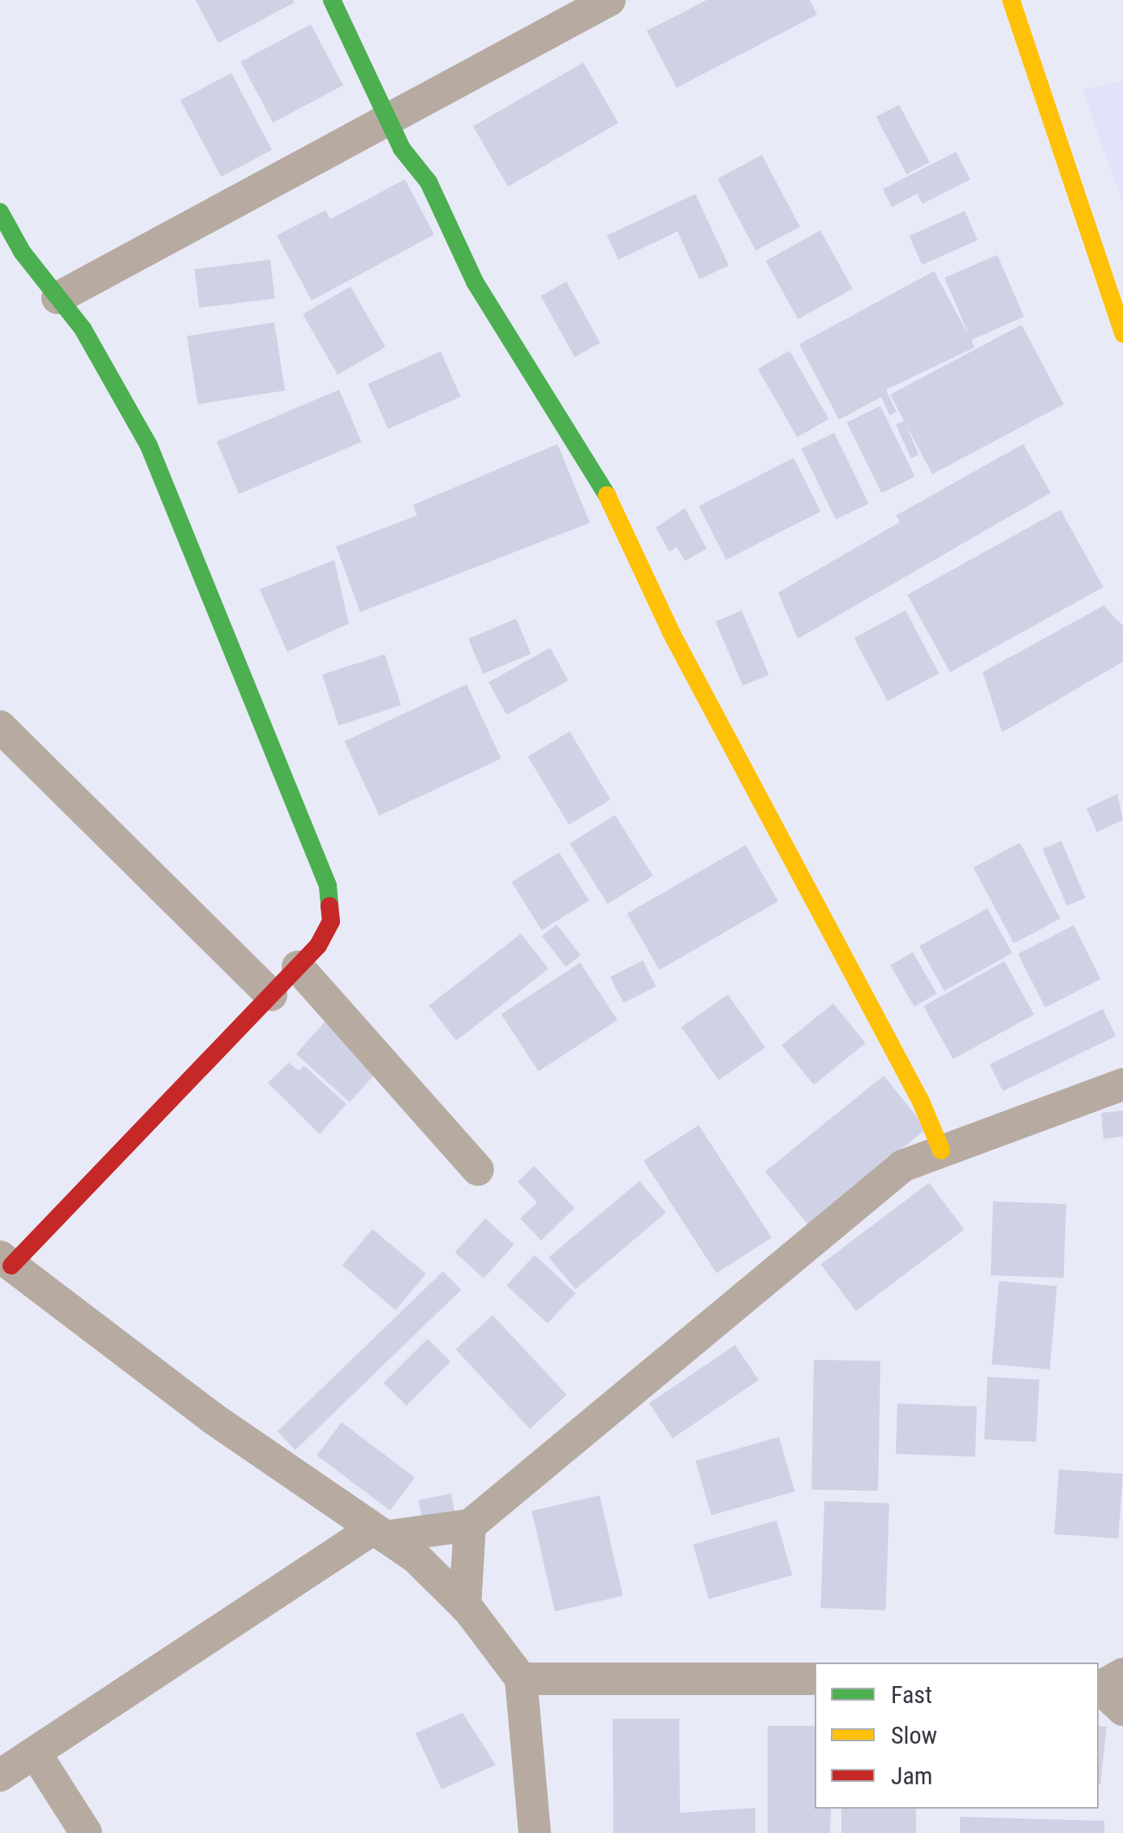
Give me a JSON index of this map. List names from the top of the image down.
{
  "legend": ["Fast", "Slow", "Jam"]
}
